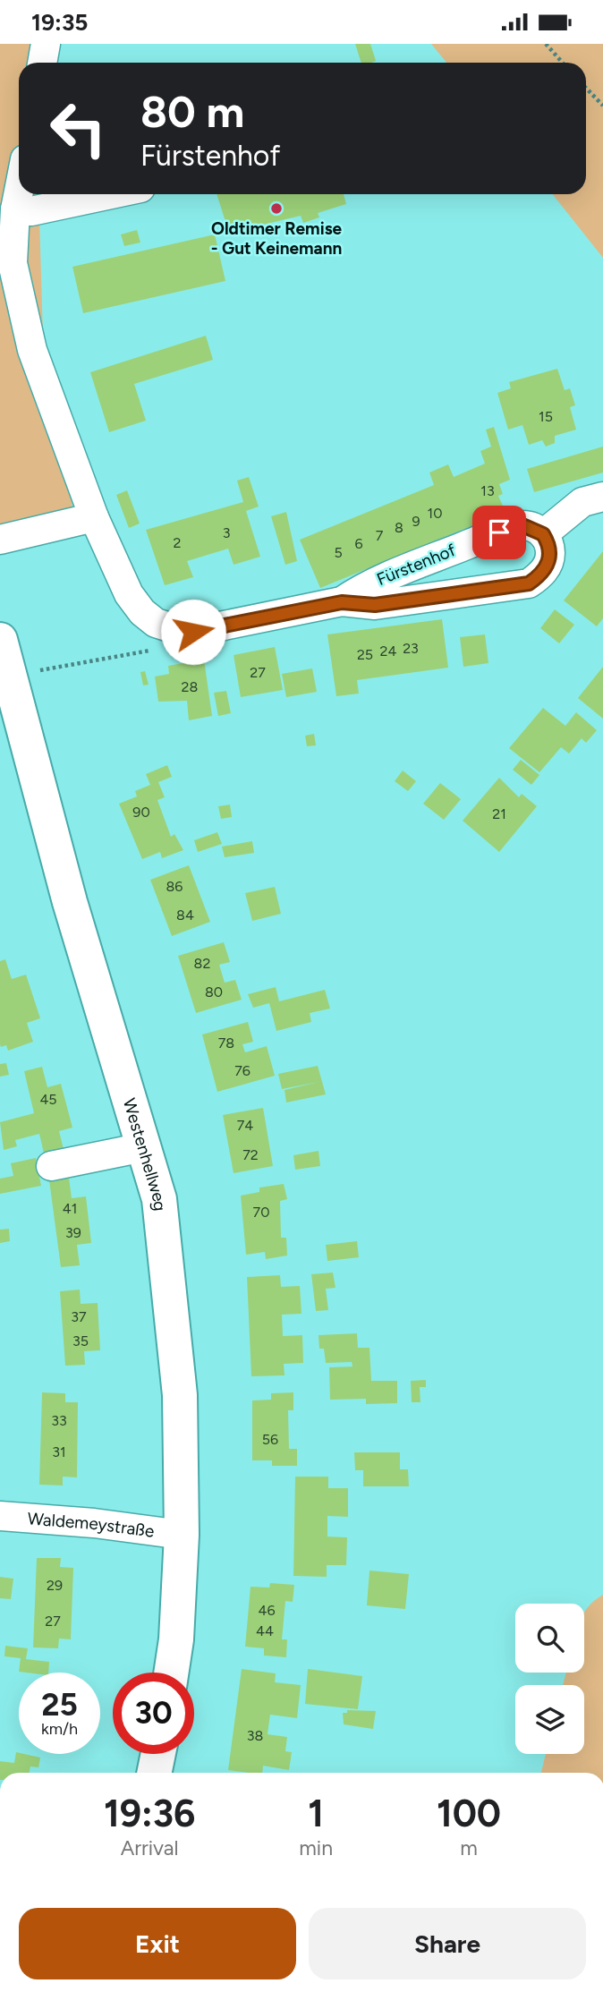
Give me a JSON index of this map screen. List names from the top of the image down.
{
  "streets": {
    "main road": ["Westenhellweg"],
    "street": ["Fürstenhof", "Waldemeystraße"]
  },
  "crossings": [
    ["Westenhellweg", "Waldemeystraße"]
  ],
  "places": ["Oldtimer Remise - Gut Keinemann"],
  "house_numbers": [
    "15",
    "13",
    "10",
    "9",
    "8",
    "3",
    "7",
    "2",
    "6",
    "5",
    "23",
    "24",
    "25",
    "27",
    "28",
    "90",
    "21",
    "86",
    "84",
    "82",
    "80",
    "78",
    "76",
    "45",
    "74",
    "72",
    "41",
    "70",
    "39",
    "37",
    "35",
    "33",
    "56",
    "31",
    "29",
    "46",
    "27",
    "44",
    "38"
  ],
  "page": {
    "status": "19:35",
    "turn": ["80 m", "Fürstenhof"],
    "speed": "25 km/h",
    "limit": "30",
    "eta": [
      "19:36",
      "Arrival",
      "1",
      "min",
      "100",
      "m"
    ],
    "buttons": ["Exit", "Share"]
  }
}
